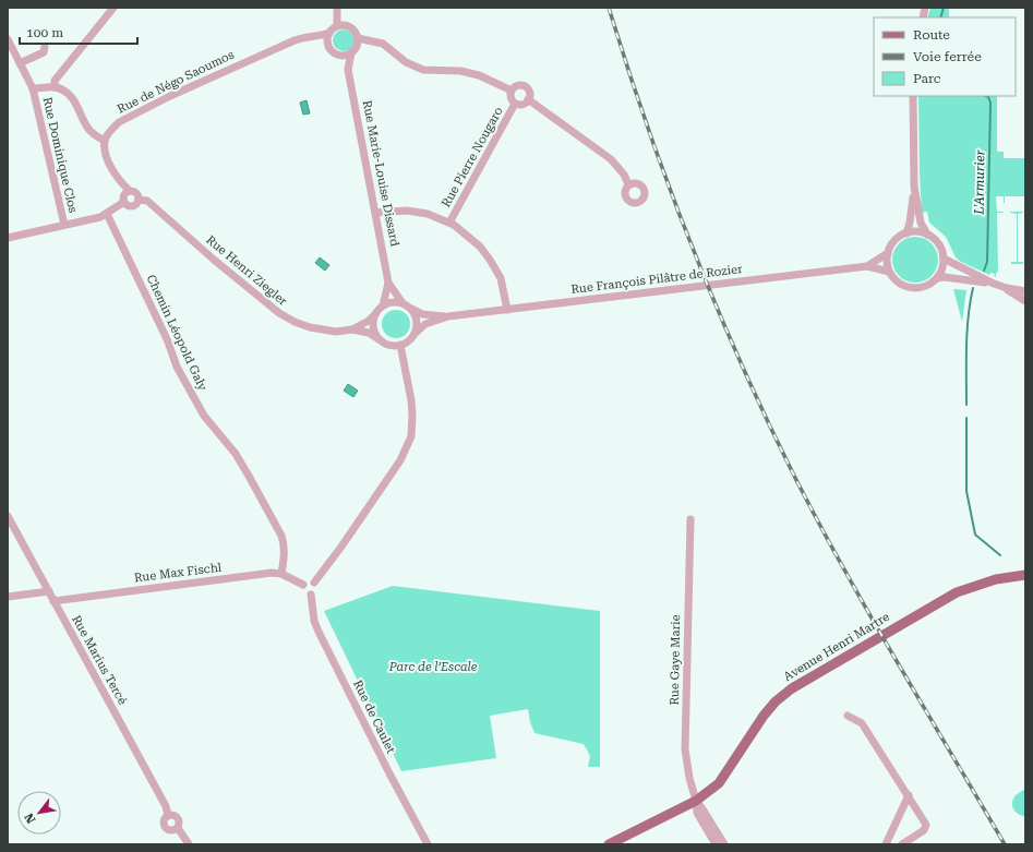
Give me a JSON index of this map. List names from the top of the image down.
{
  "streets": {
    "main road": ["Avenue Henri Martre"],
    "street": [
      "Rue de Négo Saoumos",
      "Rue Dominique Clos",
      "Rue Pierre Nougaro",
      "Rue Marie-Louise Dissard",
      "Rue Henri Ziegler",
      "Rue François Pilâtre de Rozier",
      "Chemin Léopold Galy",
      "Rue Max Fischl",
      "Rue Marius Tercé",
      "Rue Gaye Marie",
      "Rue de Caulet"
    ]
  },
  "crossings": [
    ["Rue Marie-Louise Dissard", "Rue Henri Ziegler"],
    ["Rue Marie-Louise Dissard", "Rue François Pilâtre de Rozier"],
    ["Rue Henri Ziegler", "Rue François Pilâtre de Rozier"],
    ["Chemin Léopold Galy", "Rue Max Fischl"],
    ["Rue Max Fischl", "Rue Marius Tercé"],
    ["Rue Max Fischl", "Rue de Caulet"],
    ["Avenue Henri Martre", "Rue Gaye Marie"]
  ],
  "water": ["L'Armurier"],
  "parks": ["Parc de l’Escale"],
  "legend": ["Route", "Voie ferrée", "Parc"],
  "scale_bar": "100 m",
  "north": "bottom left"
}
